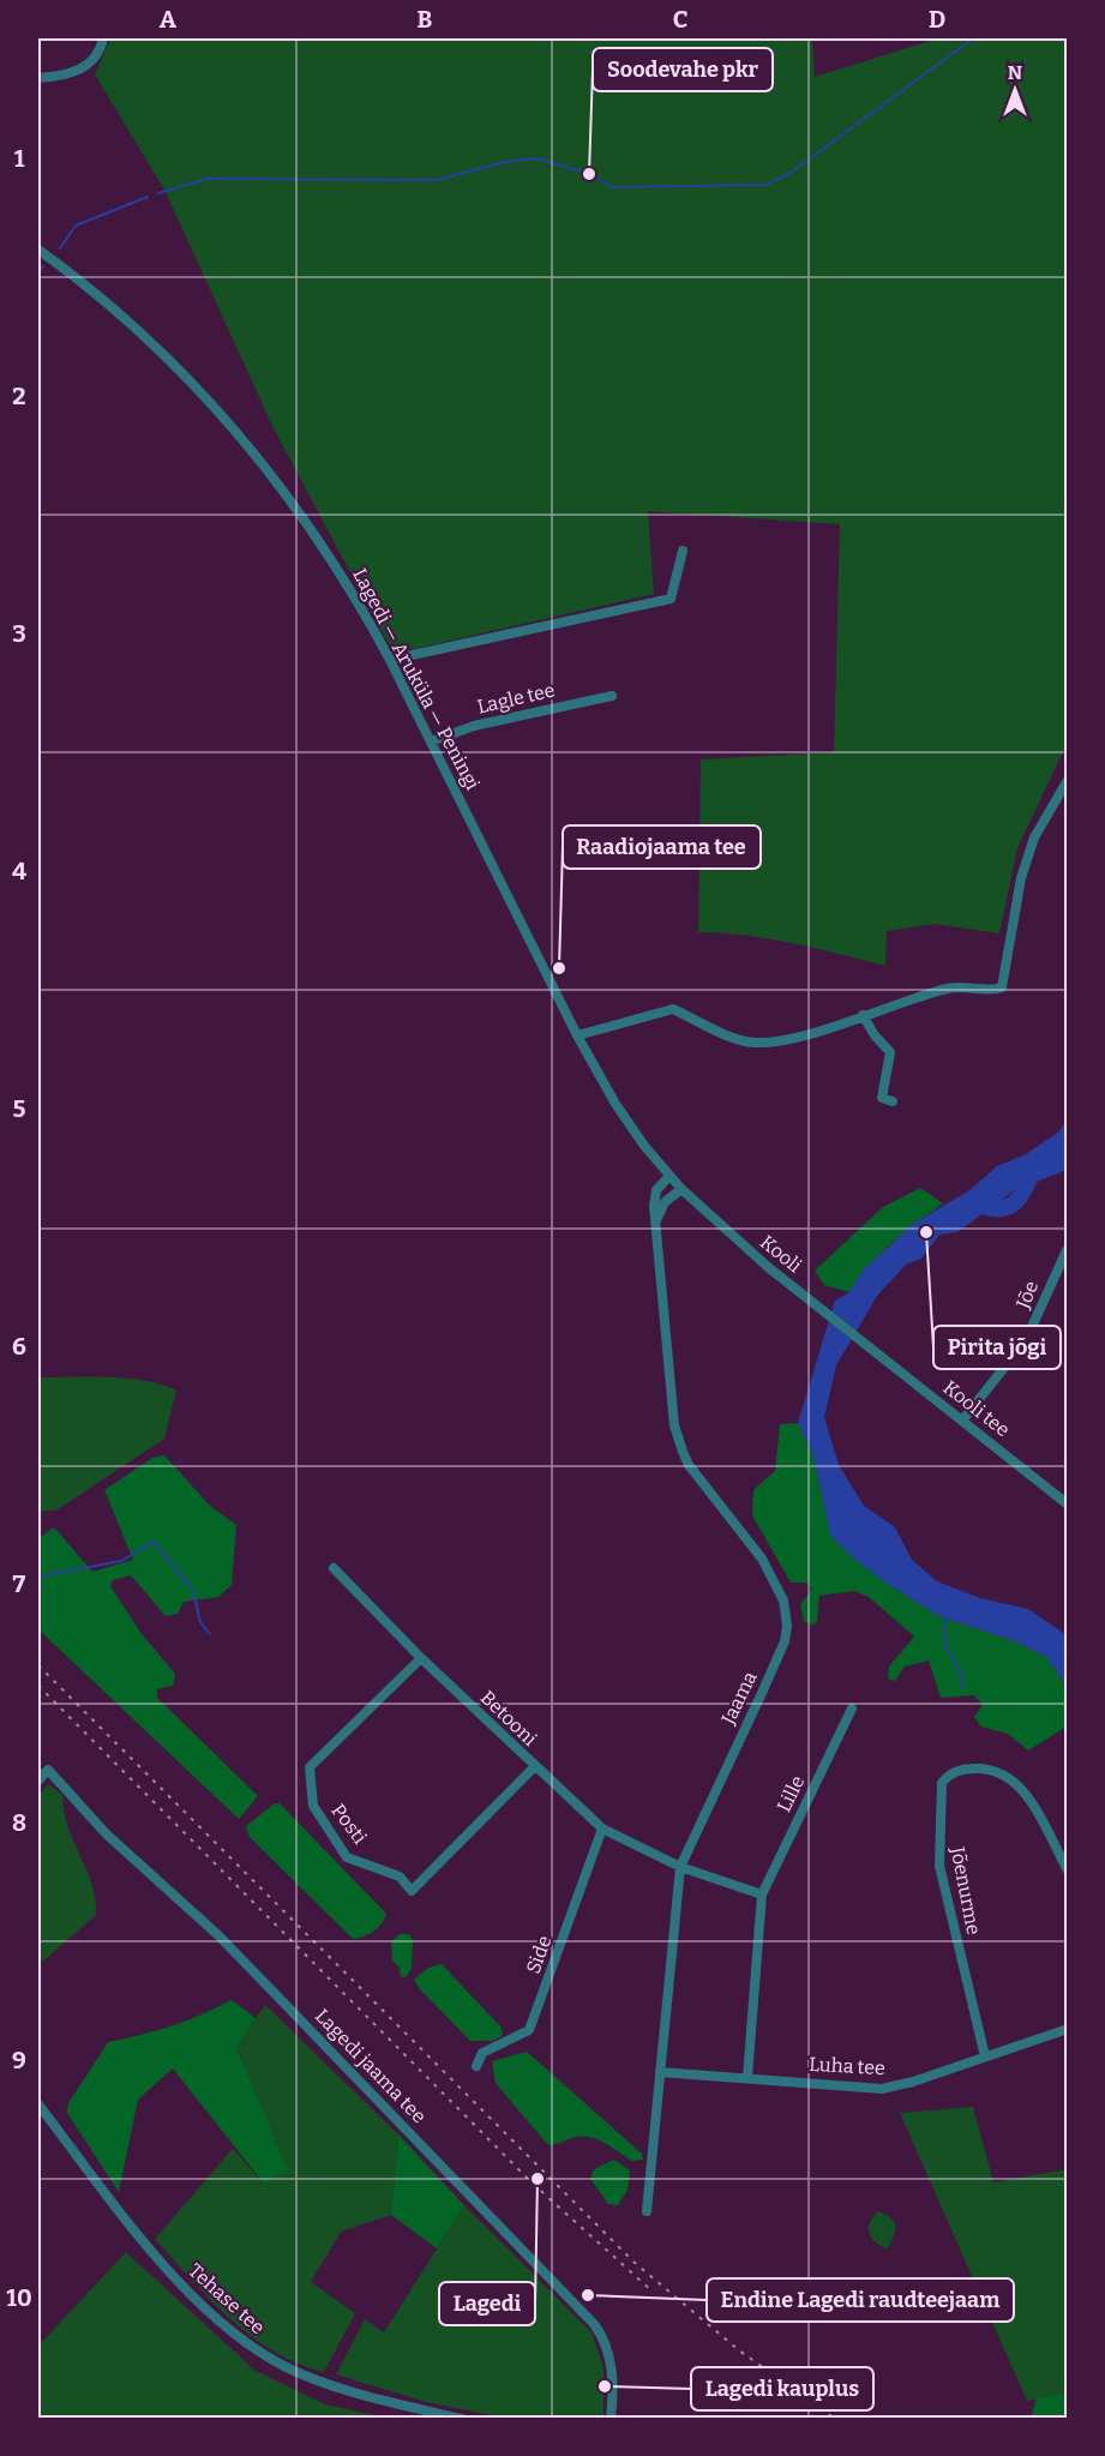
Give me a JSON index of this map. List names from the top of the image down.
{
  "streets": {
    "street": [
      "Lagedi — Aruküla — Peningi",
      "Lagle tee",
      "Kooli",
      "Jõe",
      "Kooli tee",
      "Jaama",
      "Betooni",
      "Lille",
      "Posti",
      "Jõenurme",
      "Side",
      "Lagedi jaama tee",
      "Luha tee",
      "Tehase tee"
    ]
  },
  "crossings": [
    ["Lagedi — Aruküla — Peningi", "Lagle tee"],
    ["Lagedi — Aruküla — Peningi", "Kooli"],
    ["Lagedi — Aruküla — Peningi", "Jaama"],
    ["Kooli", "Kooli tee"],
    ["Jõe", "Kooli tee"],
    ["Jaama", "Betooni"],
    ["Jaama", "Luha tee"],
    ["Betooni", "Posti"],
    ["Betooni", "Side"],
    ["Lille", "Luha tee"],
    ["Jõenurme", "Luha tee"]
  ],
  "places": [
    "Soodevahe pkr",
    "Raadiojaama tee",
    "Pirita jõgi",
    "Lagedi",
    "Endine Lagedi raudteejaam",
    "Lagedi kauplus"
  ],
  "north": "top",
  "grid": {
    "columns": [
      "A",
      "B",
      "C",
      "D"
    ],
    "rows": [
      "1",
      "2",
      "3",
      "4",
      "5",
      "6",
      "7",
      "8",
      "9",
      "10"
    ]
  }
}
